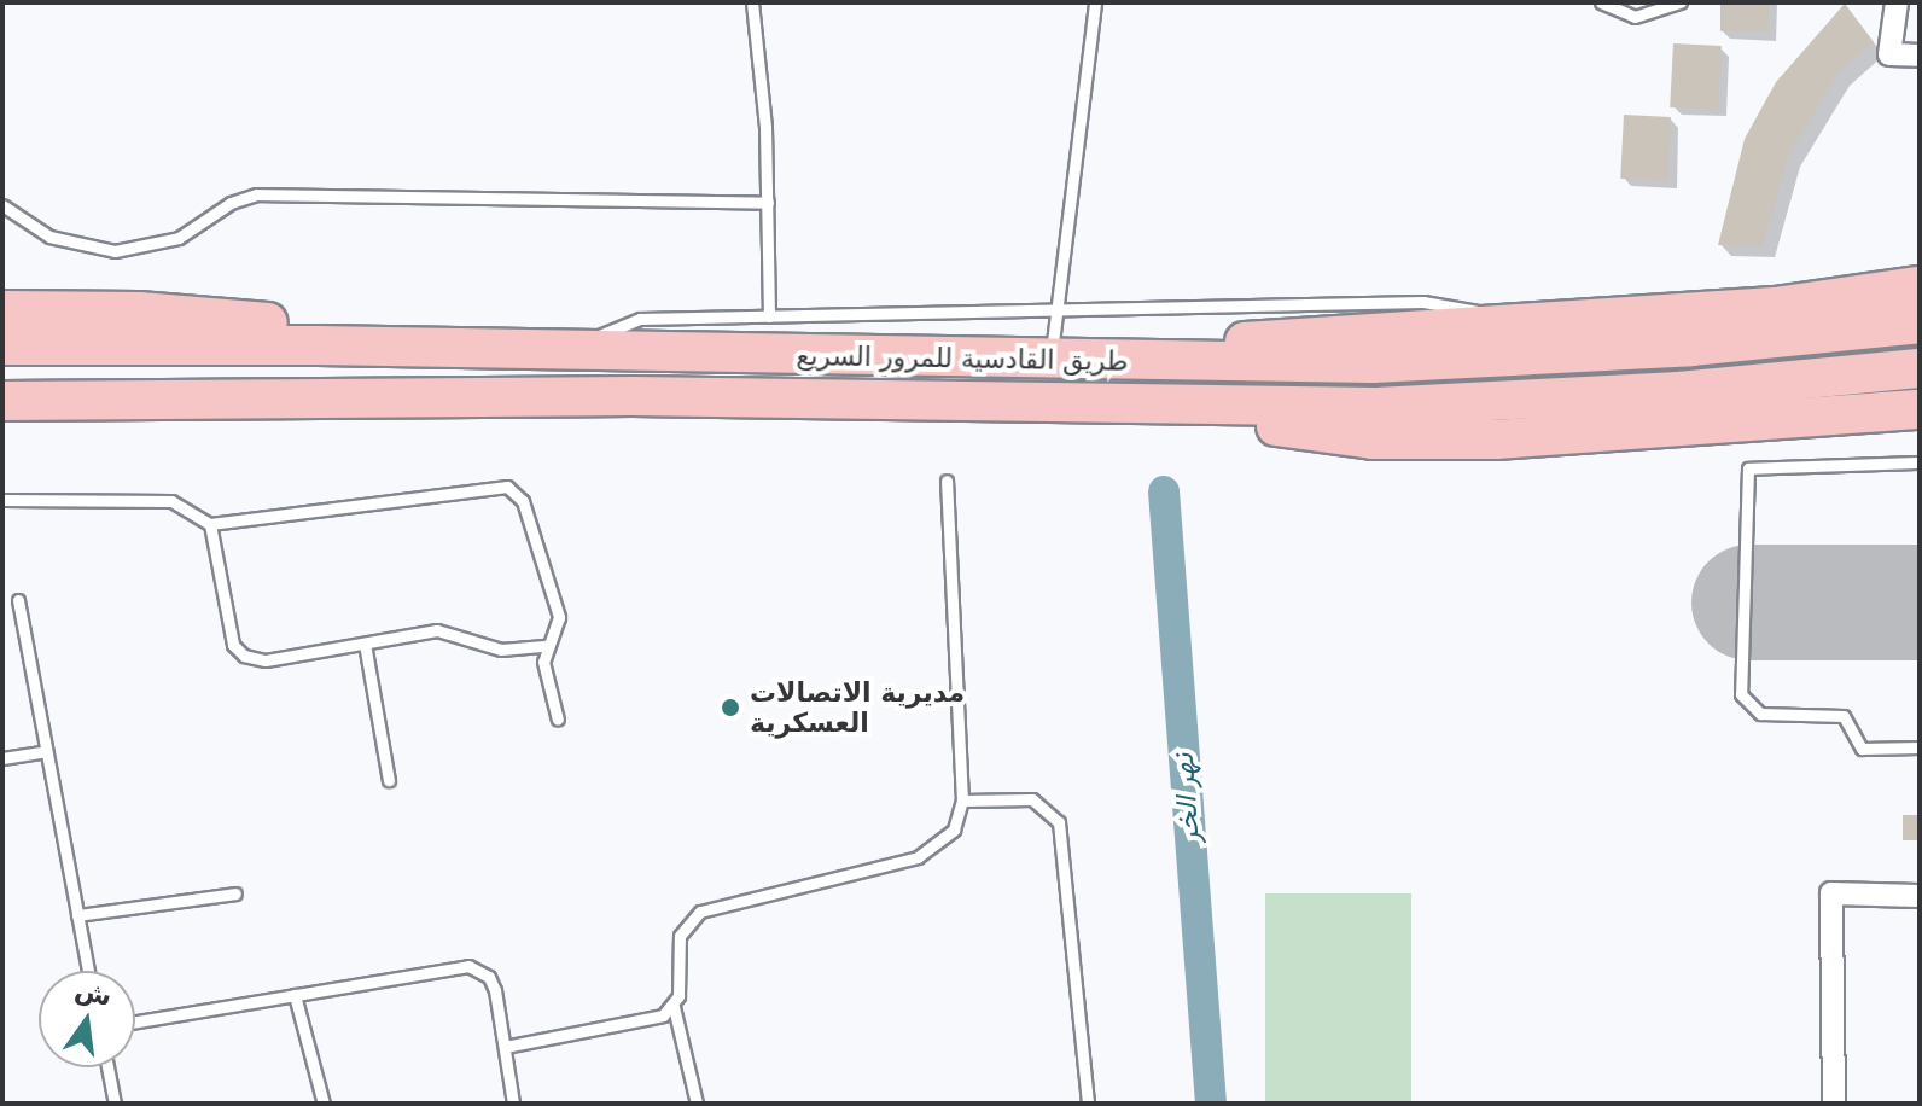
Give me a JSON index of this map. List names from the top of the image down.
{
  "streets": {
    "highway": ["طريق القادسية للمرور السريع"]
  },
  "water": ["نهر الخر"],
  "places": ["مديرية الاتصالات العسكرية"],
  "north": "top"
}
